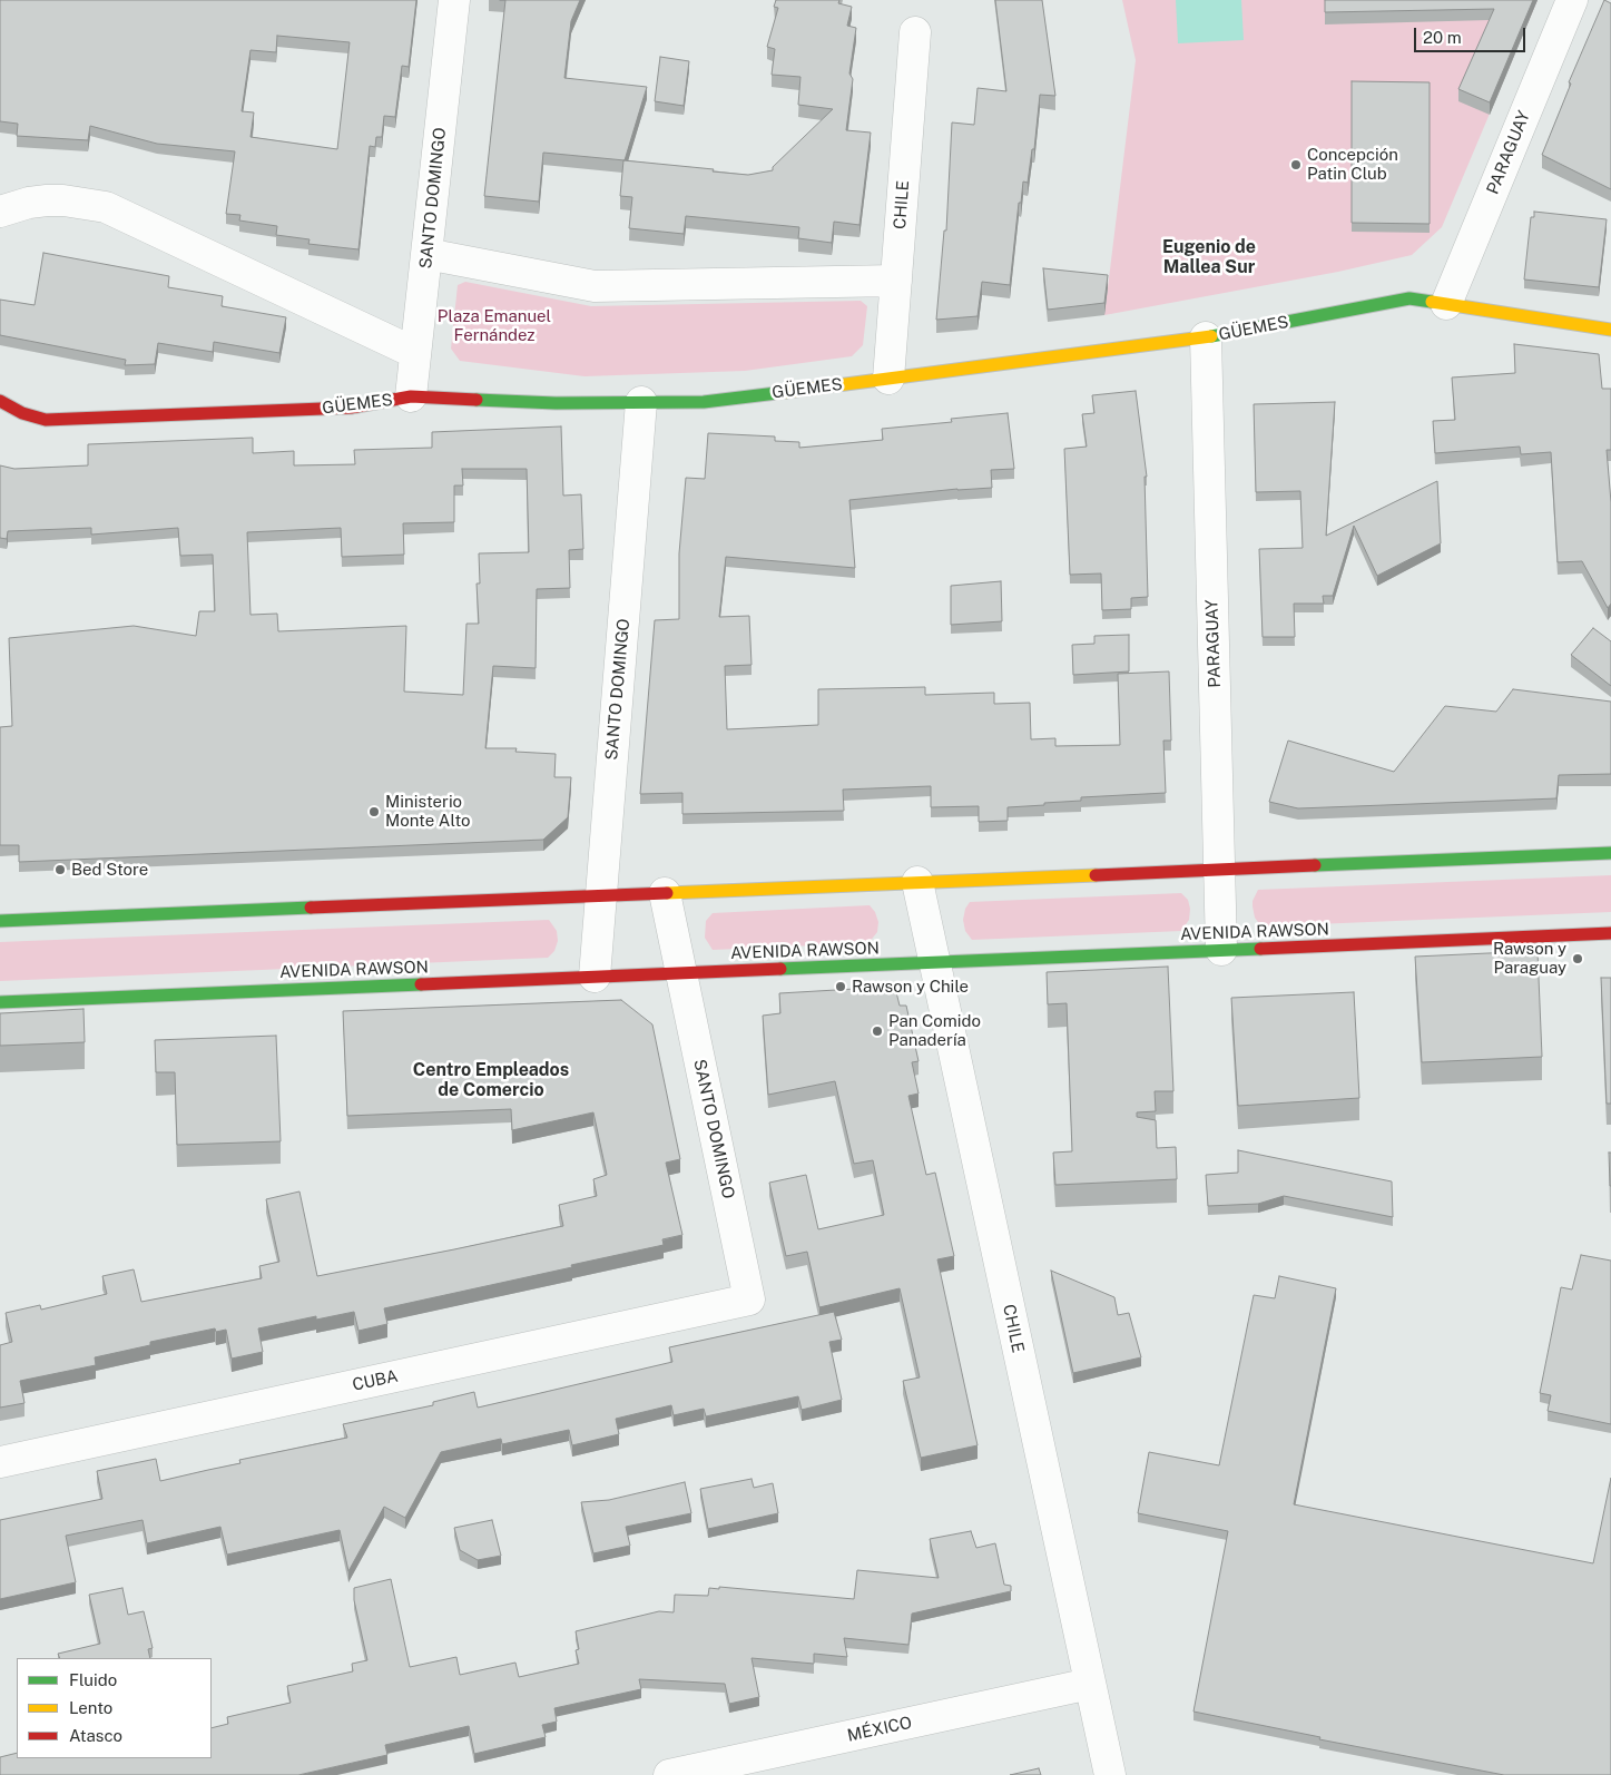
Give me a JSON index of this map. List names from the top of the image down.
{
  "streets": {
    "main road": ["GÜEMES", "AVENIDA RAWSON"],
    "street": [
      "PARAGUAY",
      "SANTO DOMINGO",
      "CHILE",
      "CUBA",
      "MÉXICO"
    ]
  },
  "crossings": [
    ["PARAGUAY", "GÜEMES"],
    ["PARAGUAY", "AVENIDA RAWSON"],
    ["SANTO DOMINGO", "GÜEMES"],
    ["SANTO DOMINGO", "AVENIDA RAWSON"],
    ["SANTO DOMINGO", "CUBA"],
    ["CHILE", "GÜEMES"],
    ["CHILE", "AVENIDA RAWSON"],
    ["CHILE", "MÉXICO"]
  ],
  "districts": ["Eugenio de Mallea Sur", "Centro Empleados de Comercio"],
  "parks": ["Plaza Emanuel Fernández"],
  "places": [
    "Concepción Patin Club",
    "Ministerio Monte Alto",
    "Bed Store",
    "Rawson y Paraguay",
    "Rawson y Chile",
    "Pan Comido Panadería"
  ],
  "legend": ["Fluido", "Lento", "Atasco"],
  "scale_bar": "20 m"
}
